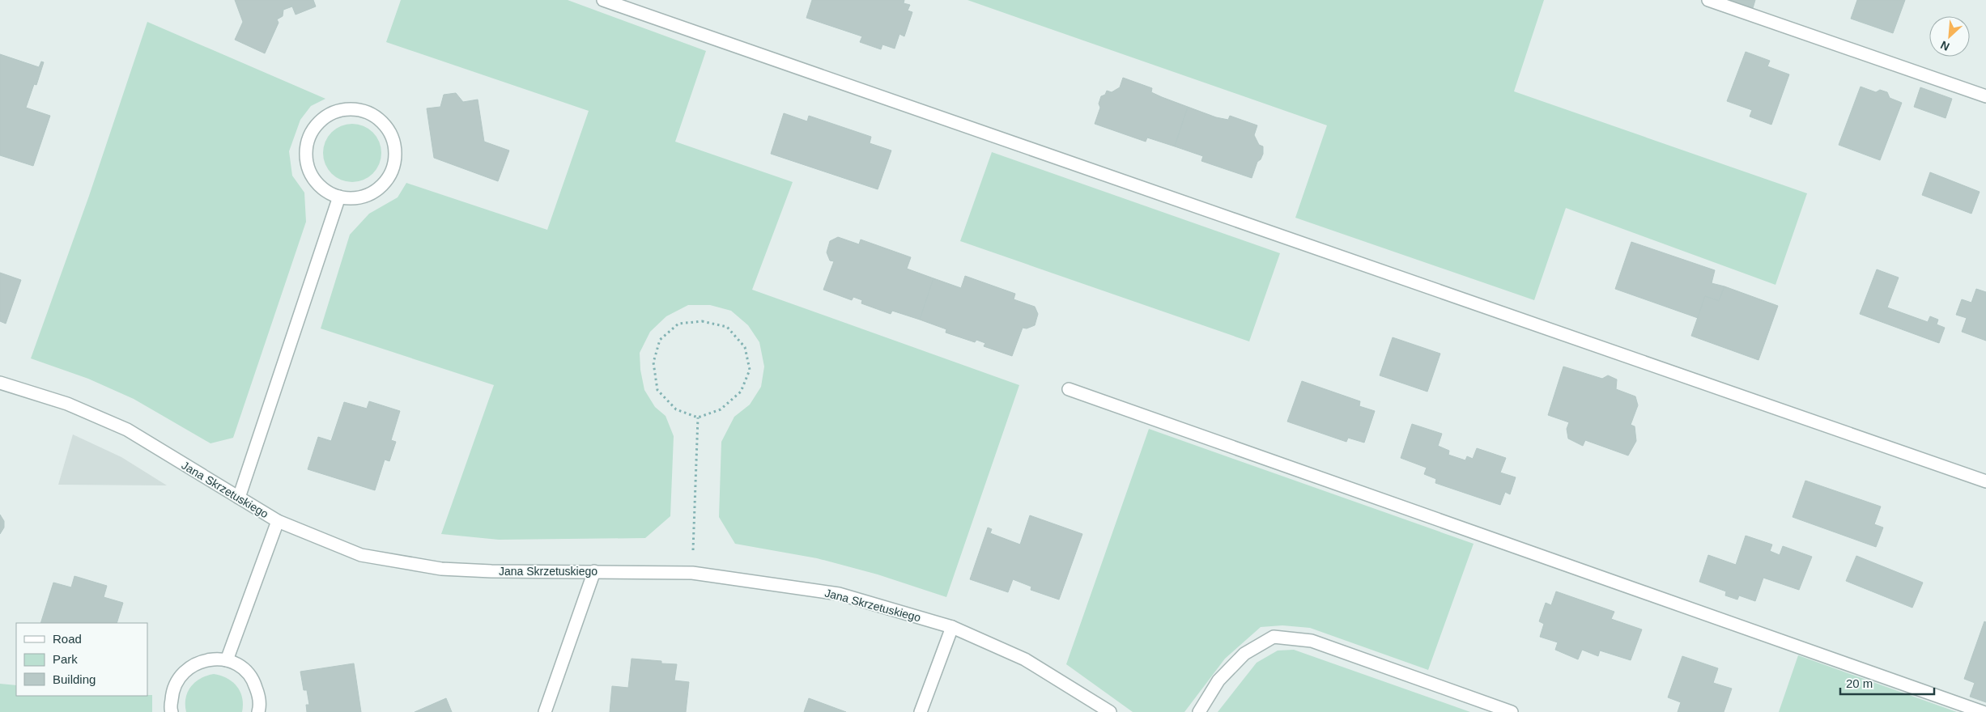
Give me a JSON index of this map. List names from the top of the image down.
{
  "streets": {
    "street": ["Jana Skrzetuskiego"]
  },
  "legend": ["Road", "Park", "Building"],
  "scale_bar": "20 m",
  "north": "bottom left"
}
